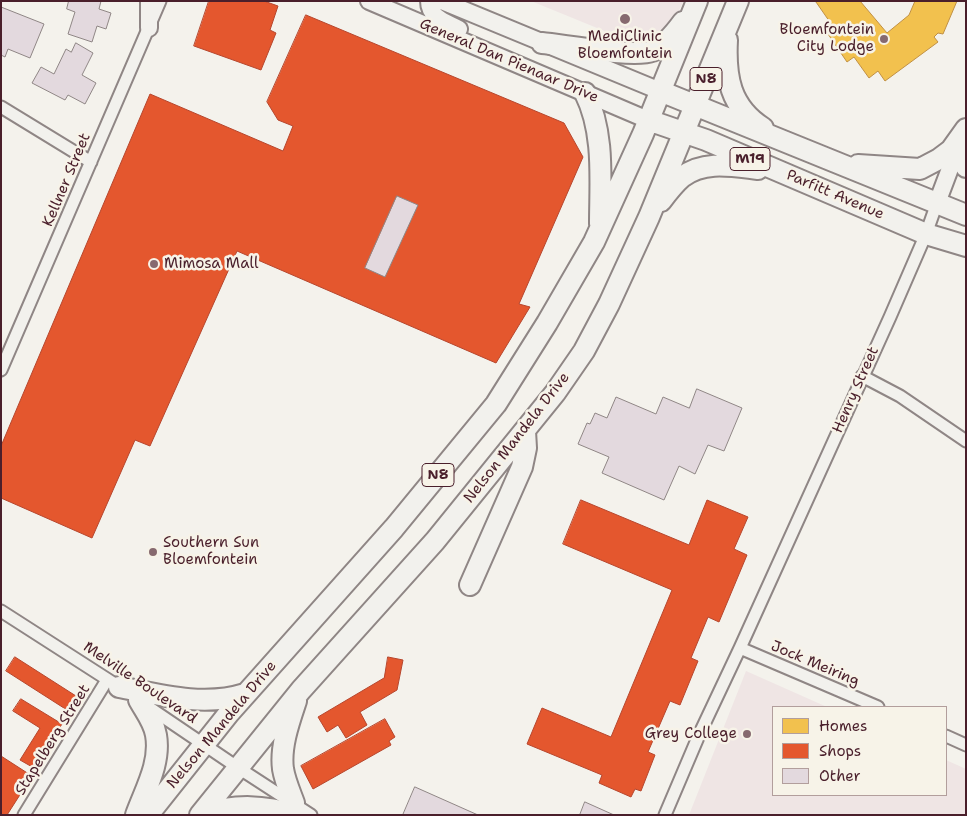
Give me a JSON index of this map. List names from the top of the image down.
{
  "streets": {
    "highway": [
      "N8",
      "M19",
      "Parfitt Avenue",
      "Nelson Mandela Drive"
    ],
    "street": [
      "General Dan Pienaar Drive",
      "Kellner Street",
      "Henry Street",
      "Jock Meiring",
      "Melville Boulevard",
      "Stapelberg Street"
    ]
  },
  "crossings": [
    ["General Dan Pienaar Drive", "N8"],
    ["General Dan Pienaar Drive", "Parfitt Avenue"],
    ["General Dan Pienaar Drive", "Nelson Mandela Drive"],
    ["N8", "Parfitt Avenue"],
    ["N8", "Nelson Mandela Drive"],
    ["Parfitt Avenue", "Henry Street"],
    ["Parfitt Avenue", "Nelson Mandela Drive"],
    ["Henry Street", "Jock Meiring"],
    ["Nelson Mandela Drive", "Melville Boulevard"],
    ["Melville Boulevard", "Stapelberg Street"]
  ],
  "places": [
    "MediClinic Bloemfontein",
    "Bloemfontein City Lodge",
    "Mimosa Mall",
    "Southern Sun Bloemfontein",
    "Grey College"
  ],
  "legend": ["Homes", "Shops", "Other"]
}
